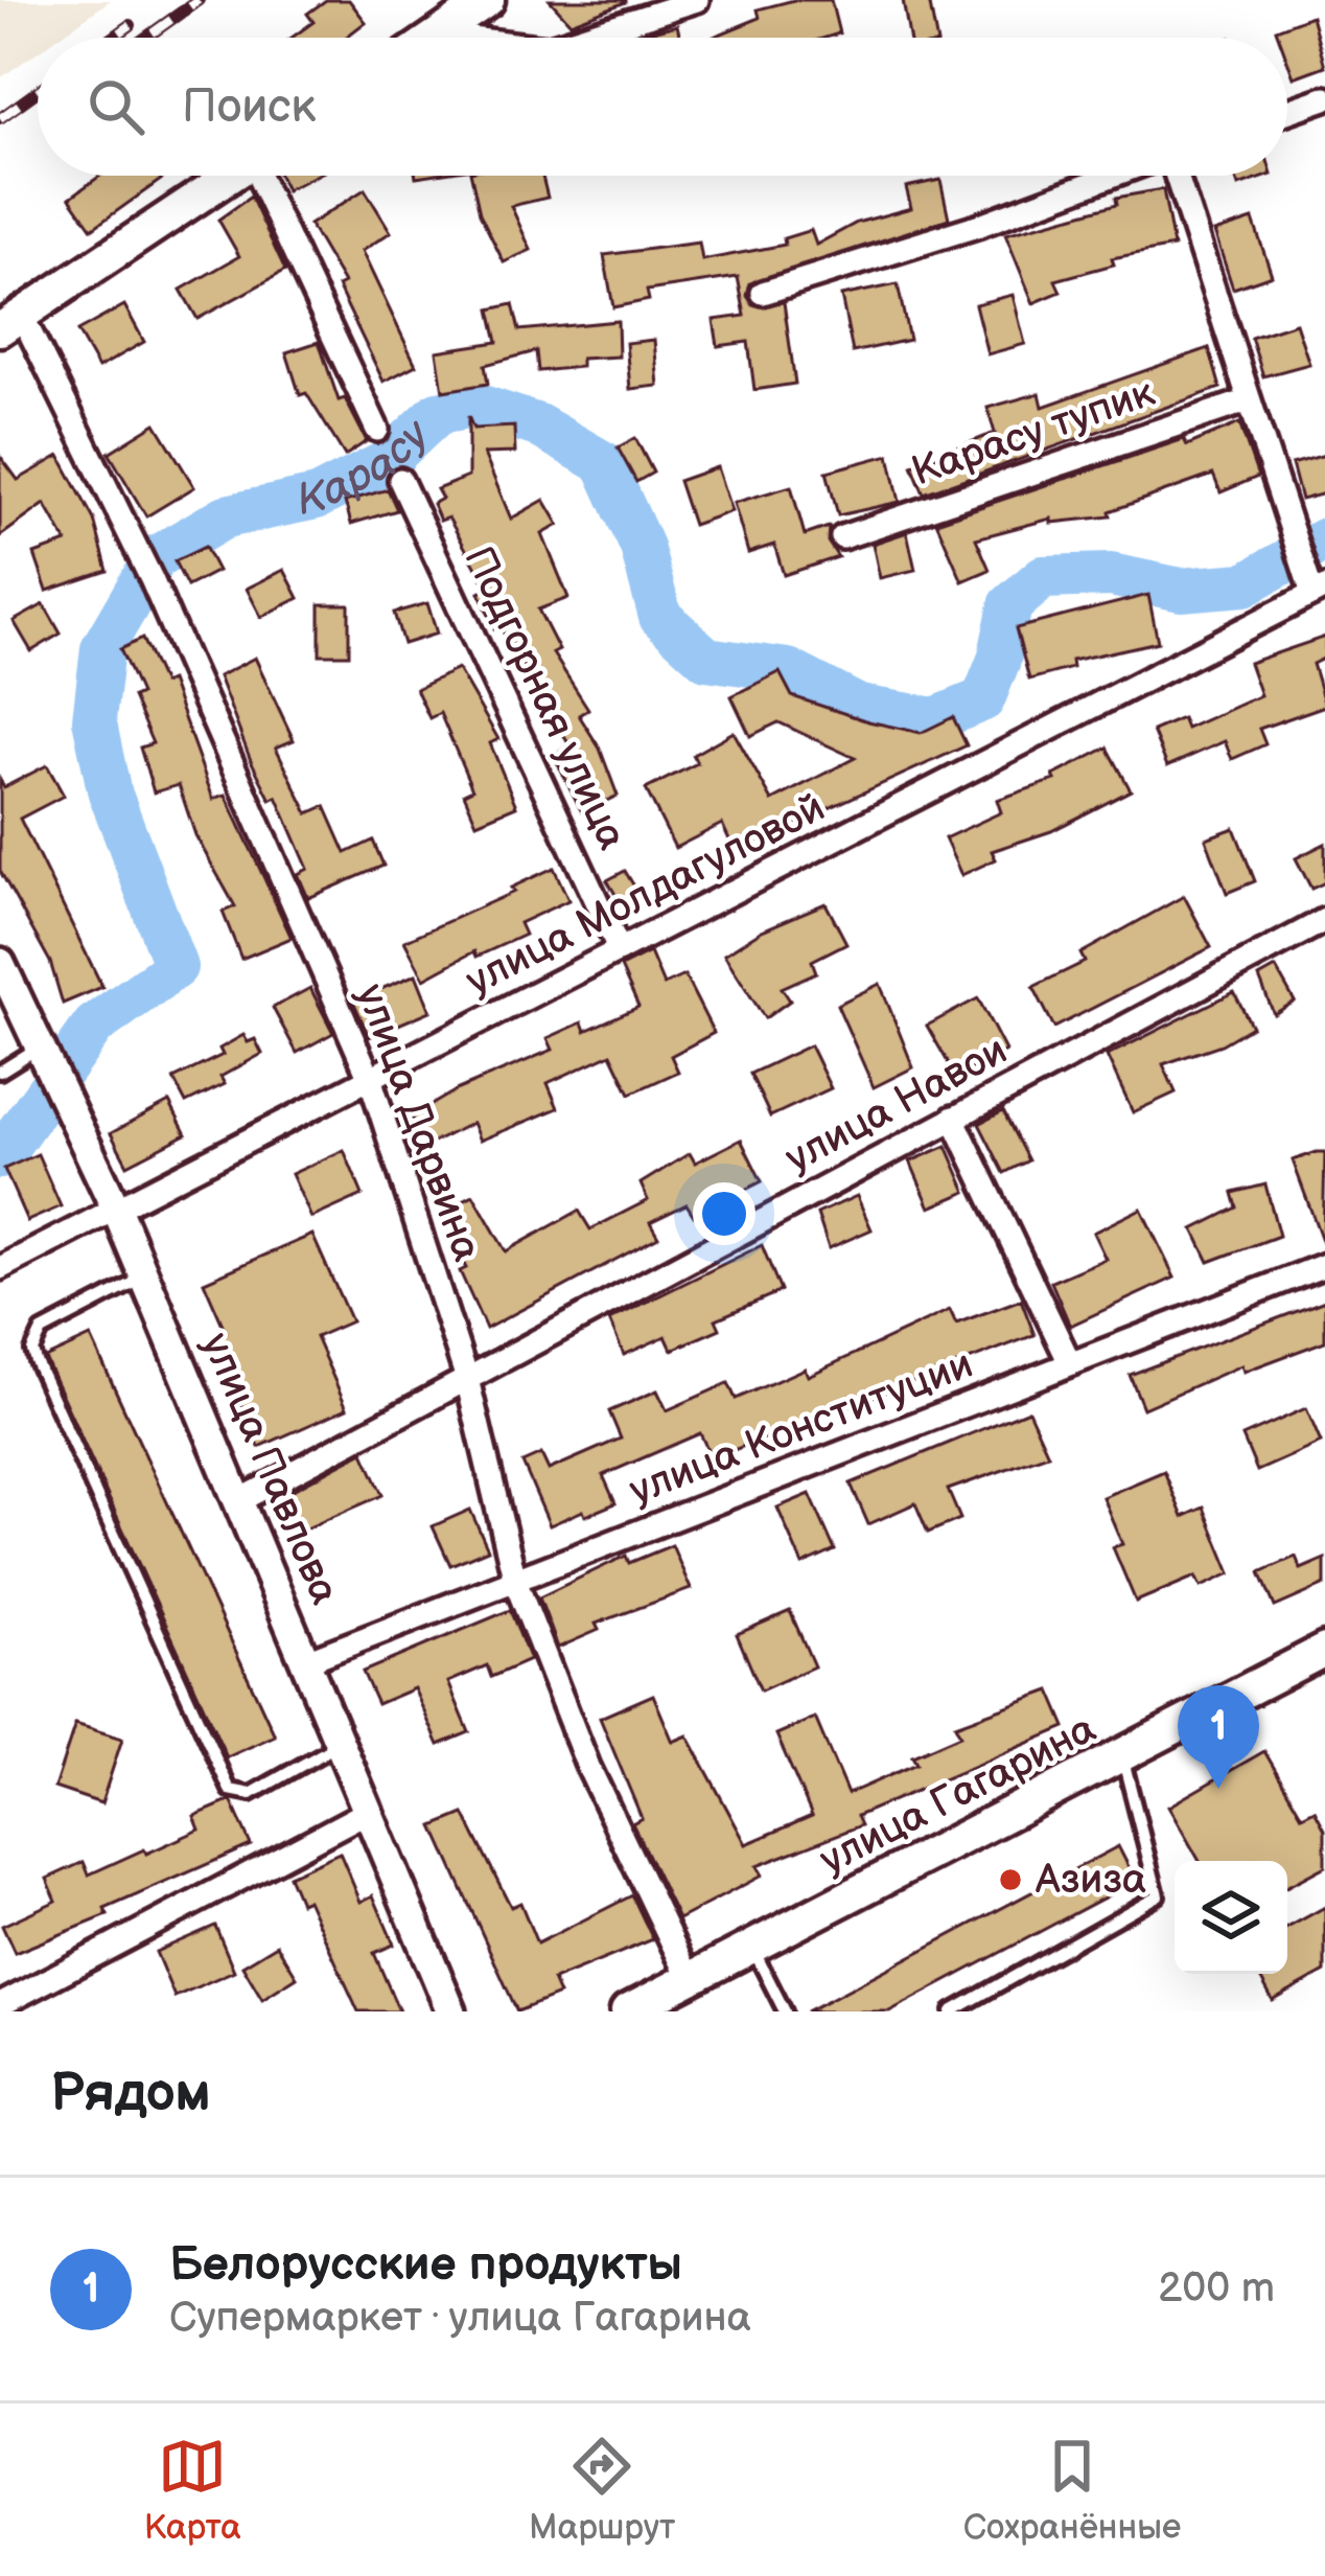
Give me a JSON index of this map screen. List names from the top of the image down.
{
  "streets": {
    "main road": ["улица Гагарина"],
    "street": [
      "Карасу тупик",
      "Подгорная улица",
      "улица Молдагуловой",
      "улица Навои",
      "улица Дарвина",
      "улица Конституции",
      "улица Павлова"
    ]
  },
  "crossings": [
    ["Подгорная улица", "улица Молдагуловой"],
    ["улица Молдагуловой", "улица Дарвина"],
    ["улица Молдагуловой", "улица Павлова"],
    ["улица Навои", "улица Дарвина"],
    ["улица Навои", "улица Павлова"],
    ["улица Дарвина", "улица Конституции"],
    ["улица Дарвина", "улица Гагарина"],
    ["улица Конституции", "улица Павлова"]
  ],
  "water": ["Карасу"],
  "places": ["Азиза"],
  "page": {
    "search": "Поиск",
    "pins": "1",
    "heading": "Рядом",
    "list": [
      {
        "mark": "1",
        "name": "Белорусские продукты",
        "note": "Супермаркет · улица Гагарина",
        "value": "200 m"
      }
    ],
    "nav": ["Карта", "Маршрут", "Сохранённые"]
  }
}
